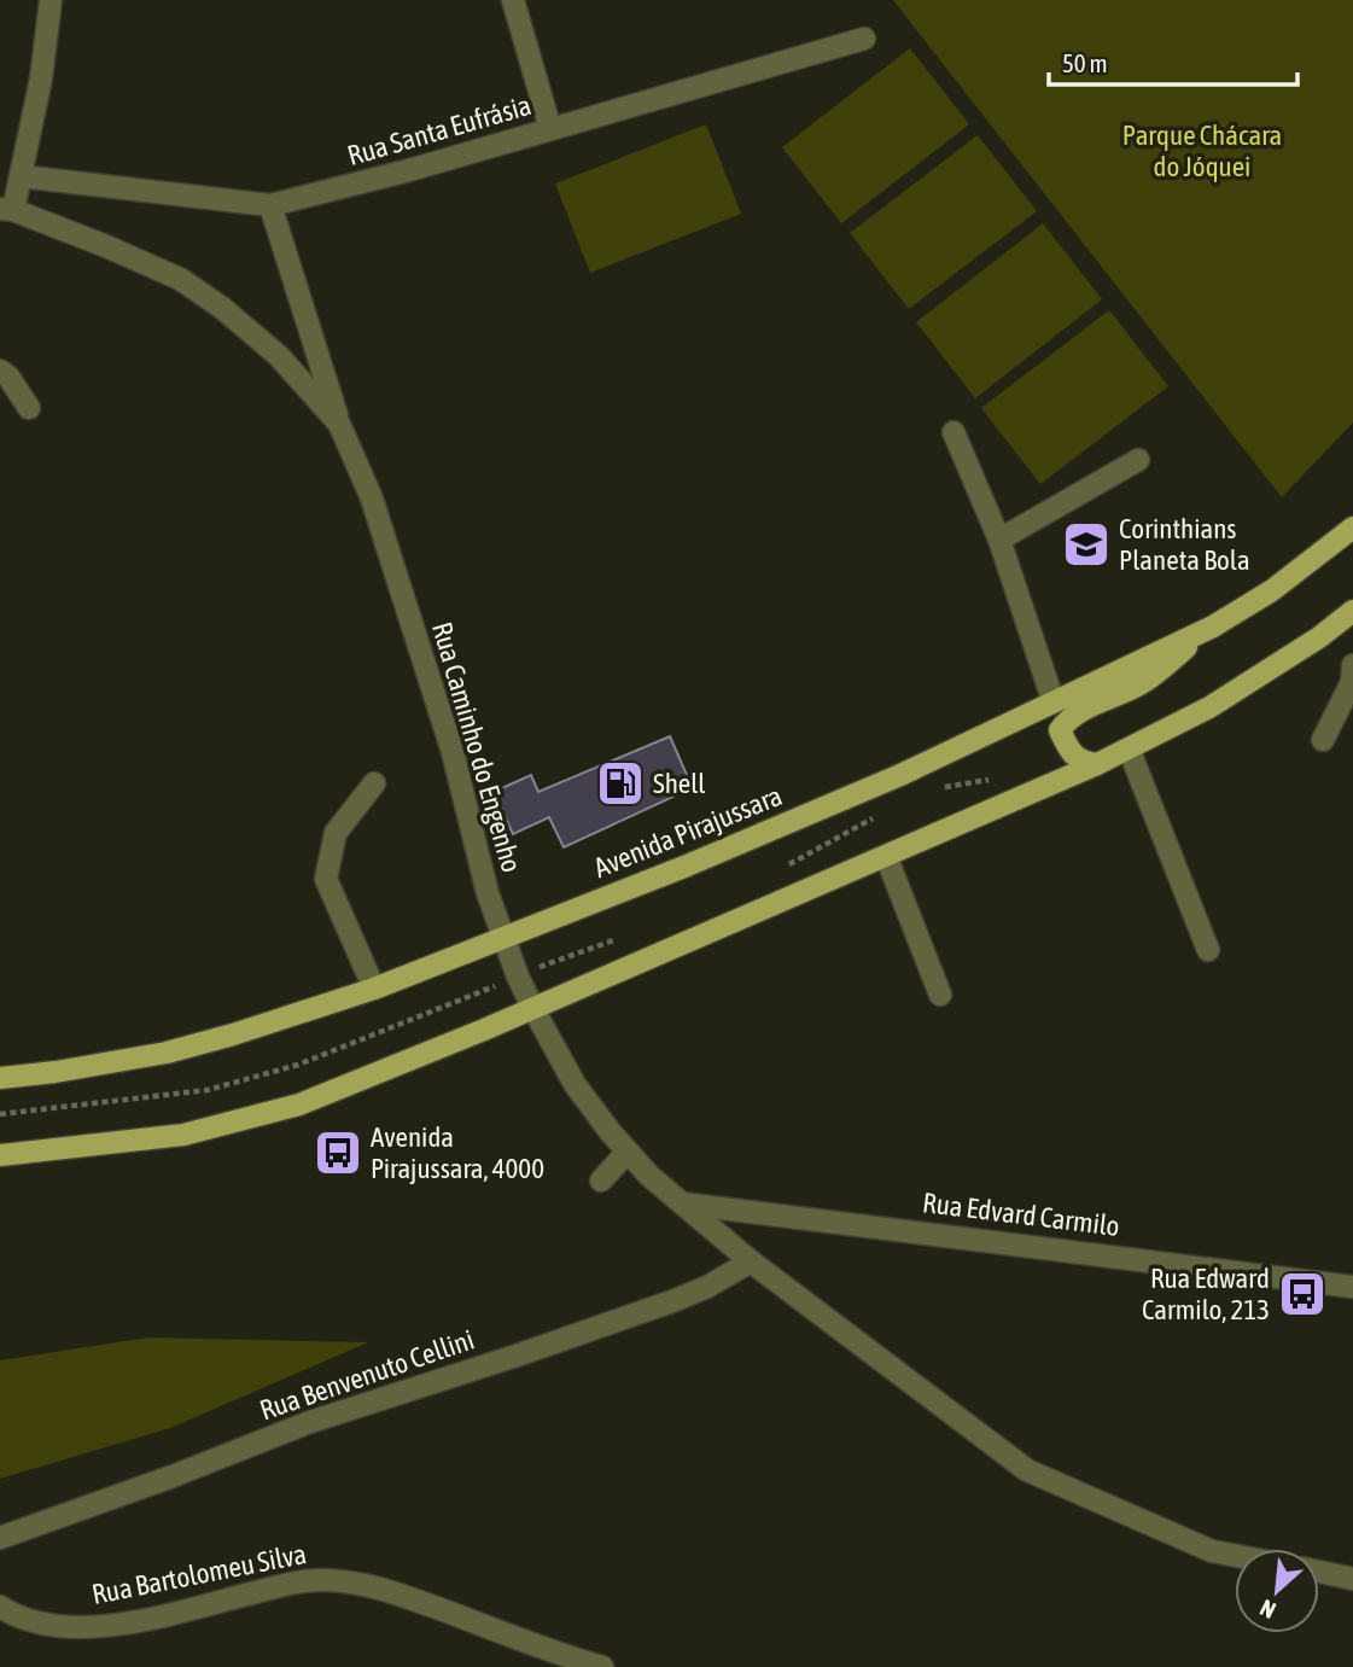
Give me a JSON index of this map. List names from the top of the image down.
{
  "streets": {
    "main road": ["Avenida Pirajussara"],
    "street": [
      "Rua Santa Eufrásia",
      "Rua Caminho do Engenho",
      "Rua Edvard Carmilo",
      "Rua Benvenuto Cellini",
      "Rua Bartolomeu Silva"
    ]
  },
  "crossings": [
    ["Rua Caminho do Engenho", "Avenida Pirajussara"],
    ["Rua Caminho do Engenho", "Rua Edvard Carmilo"],
    ["Rua Caminho do Engenho", "Rua Benvenuto Cellini"]
  ],
  "parks": ["Parque Chácara do Jóquei"],
  "places": {
    "school or university": ["Corinthians Planeta Bola"],
    "fuel station": ["Shell"],
    "bus stop": ["Avenida Pirajussara, 4000", "Rua Edward Carmilo, 213"]
  },
  "scale_bar": "50 m",
  "north": "bottom left"
}
